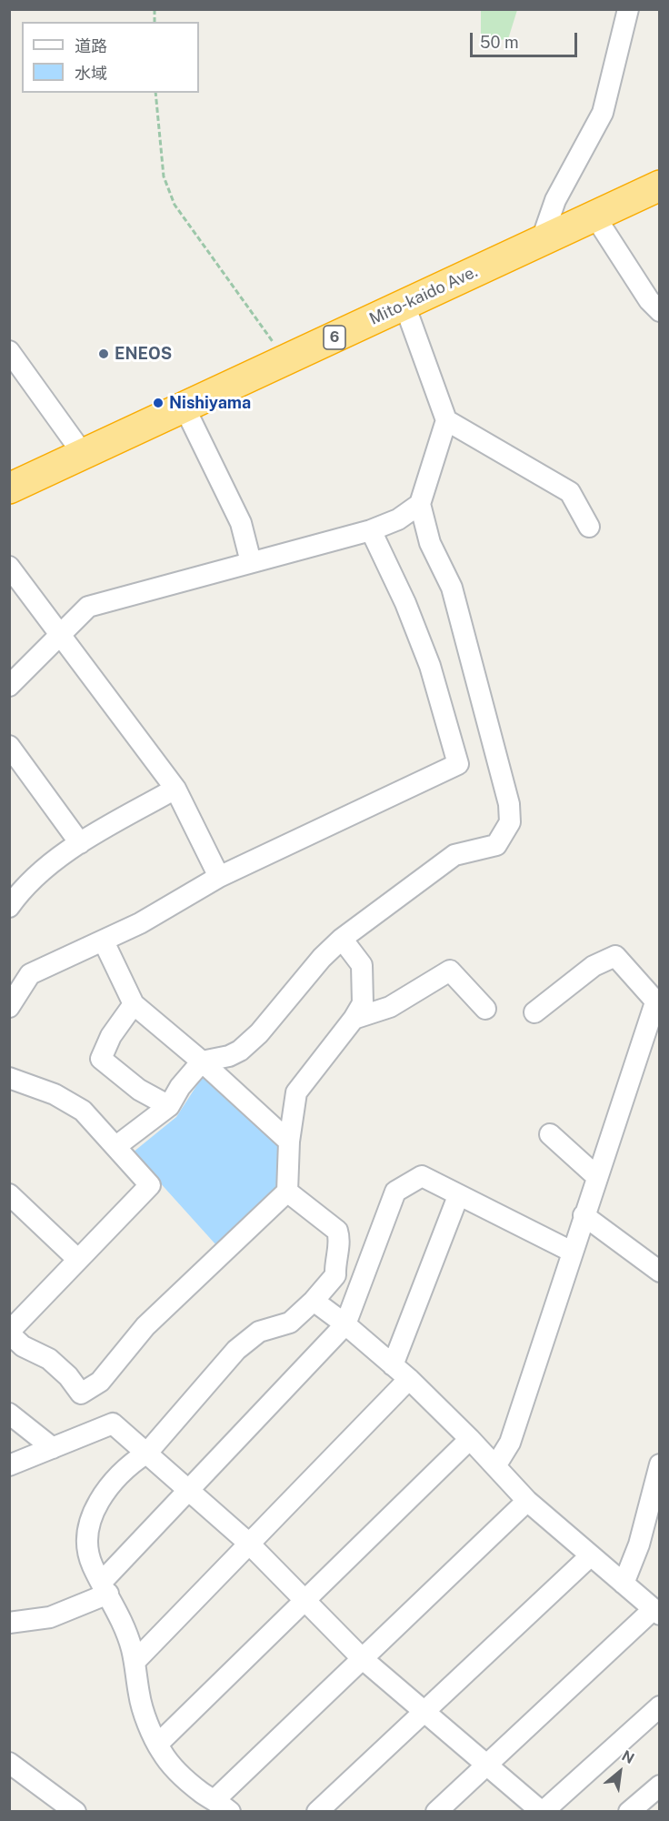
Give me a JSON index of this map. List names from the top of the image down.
{
  "streets": {
    "highway": ["Mito-kaido Ave.", "6"]
  },
  "places": ["ENEOS", "Nishiyama"],
  "legend": ["道路", "水域"],
  "scale_bar": "50 m",
  "north": "top right"
}
